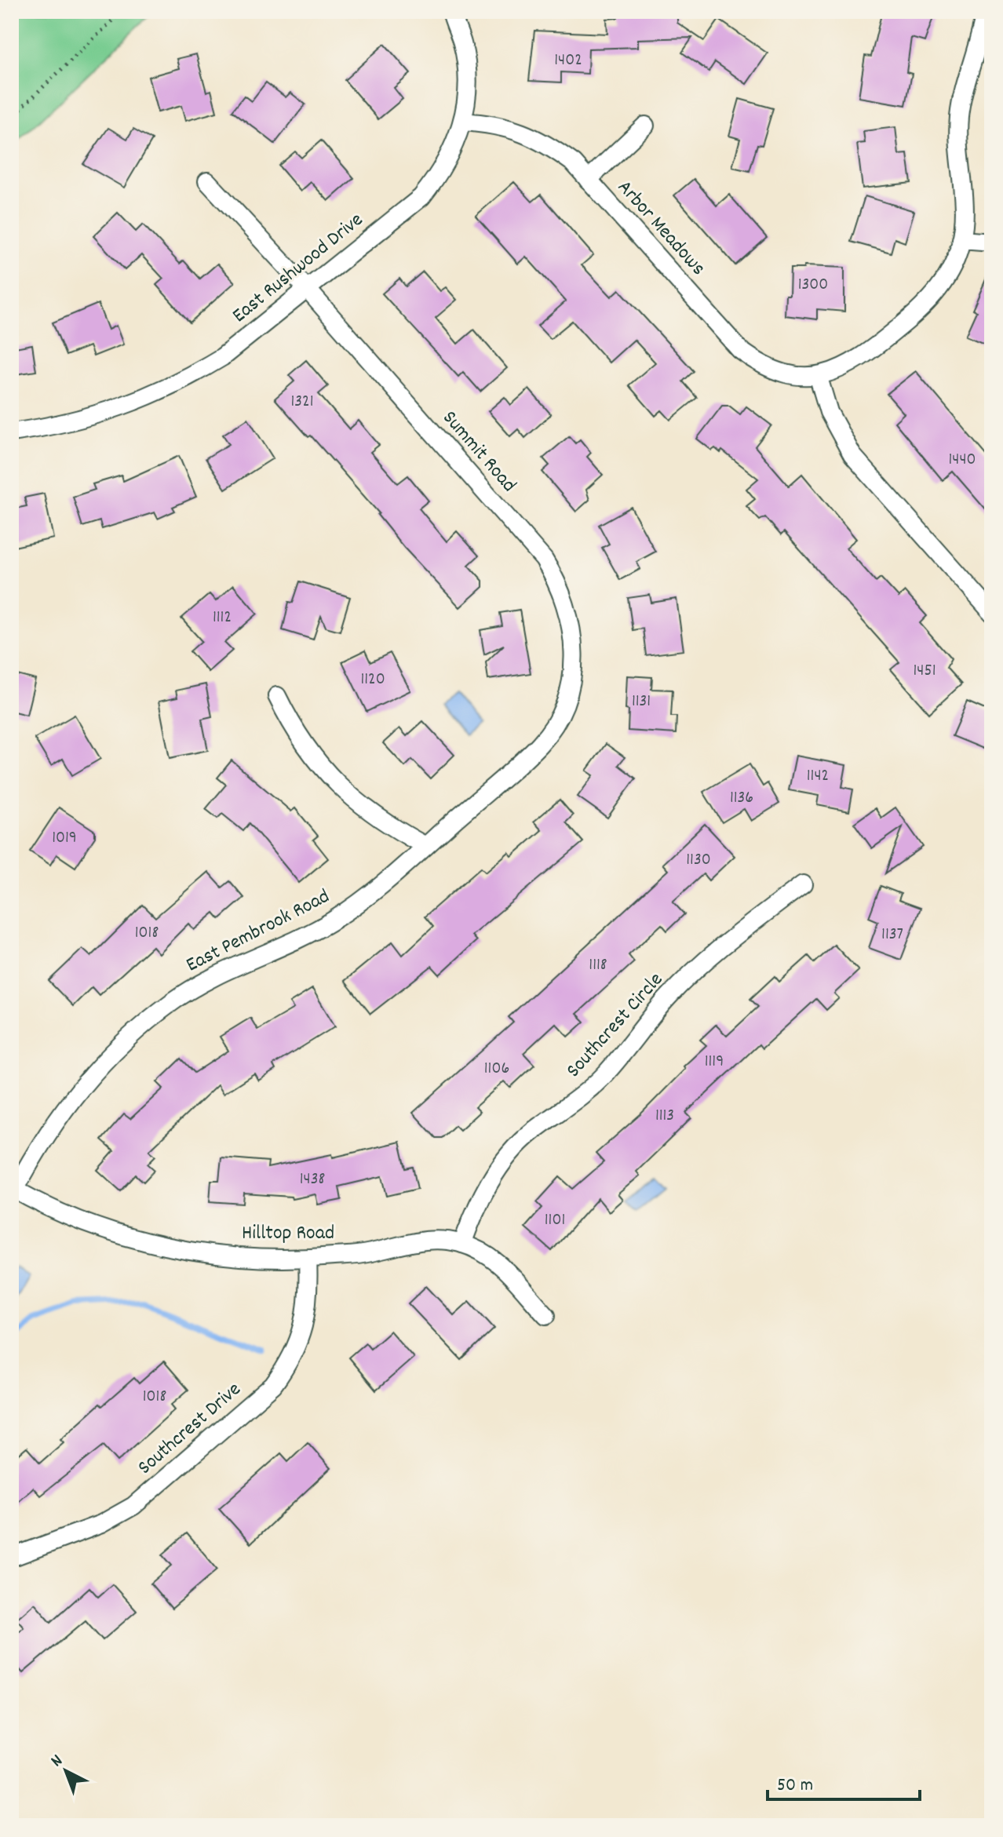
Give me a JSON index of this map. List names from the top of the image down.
{
  "streets": {
    "street": [
      "Arbor Meadows",
      "East Rushwood Drive",
      "Summit Road",
      "East Pembrook Road",
      "Southcrest Circle",
      "Hilltop Road",
      "Southcrest Drive"
    ]
  },
  "crossings": [
    ["Arbor Meadows", "East Rushwood Drive"],
    ["East Rushwood Drive", "Summit Road"],
    ["Summit Road", "East Pembrook Road"],
    ["East Pembrook Road", "Hilltop Road"],
    ["Southcrest Circle", "Hilltop Road"],
    ["Hilltop Road", "Southcrest Drive"]
  ],
  "house_numbers": [
    "1402",
    "1300",
    "1321",
    "1440",
    "1112",
    "1451",
    "1120",
    "1131",
    "1142",
    "1136",
    "1019",
    "1130",
    "1018",
    "1137",
    "1118",
    "1119",
    "1106",
    "1113",
    "1438",
    "1101",
    "1018"
  ],
  "scale_bar": "50 m",
  "north": "top left"
}
